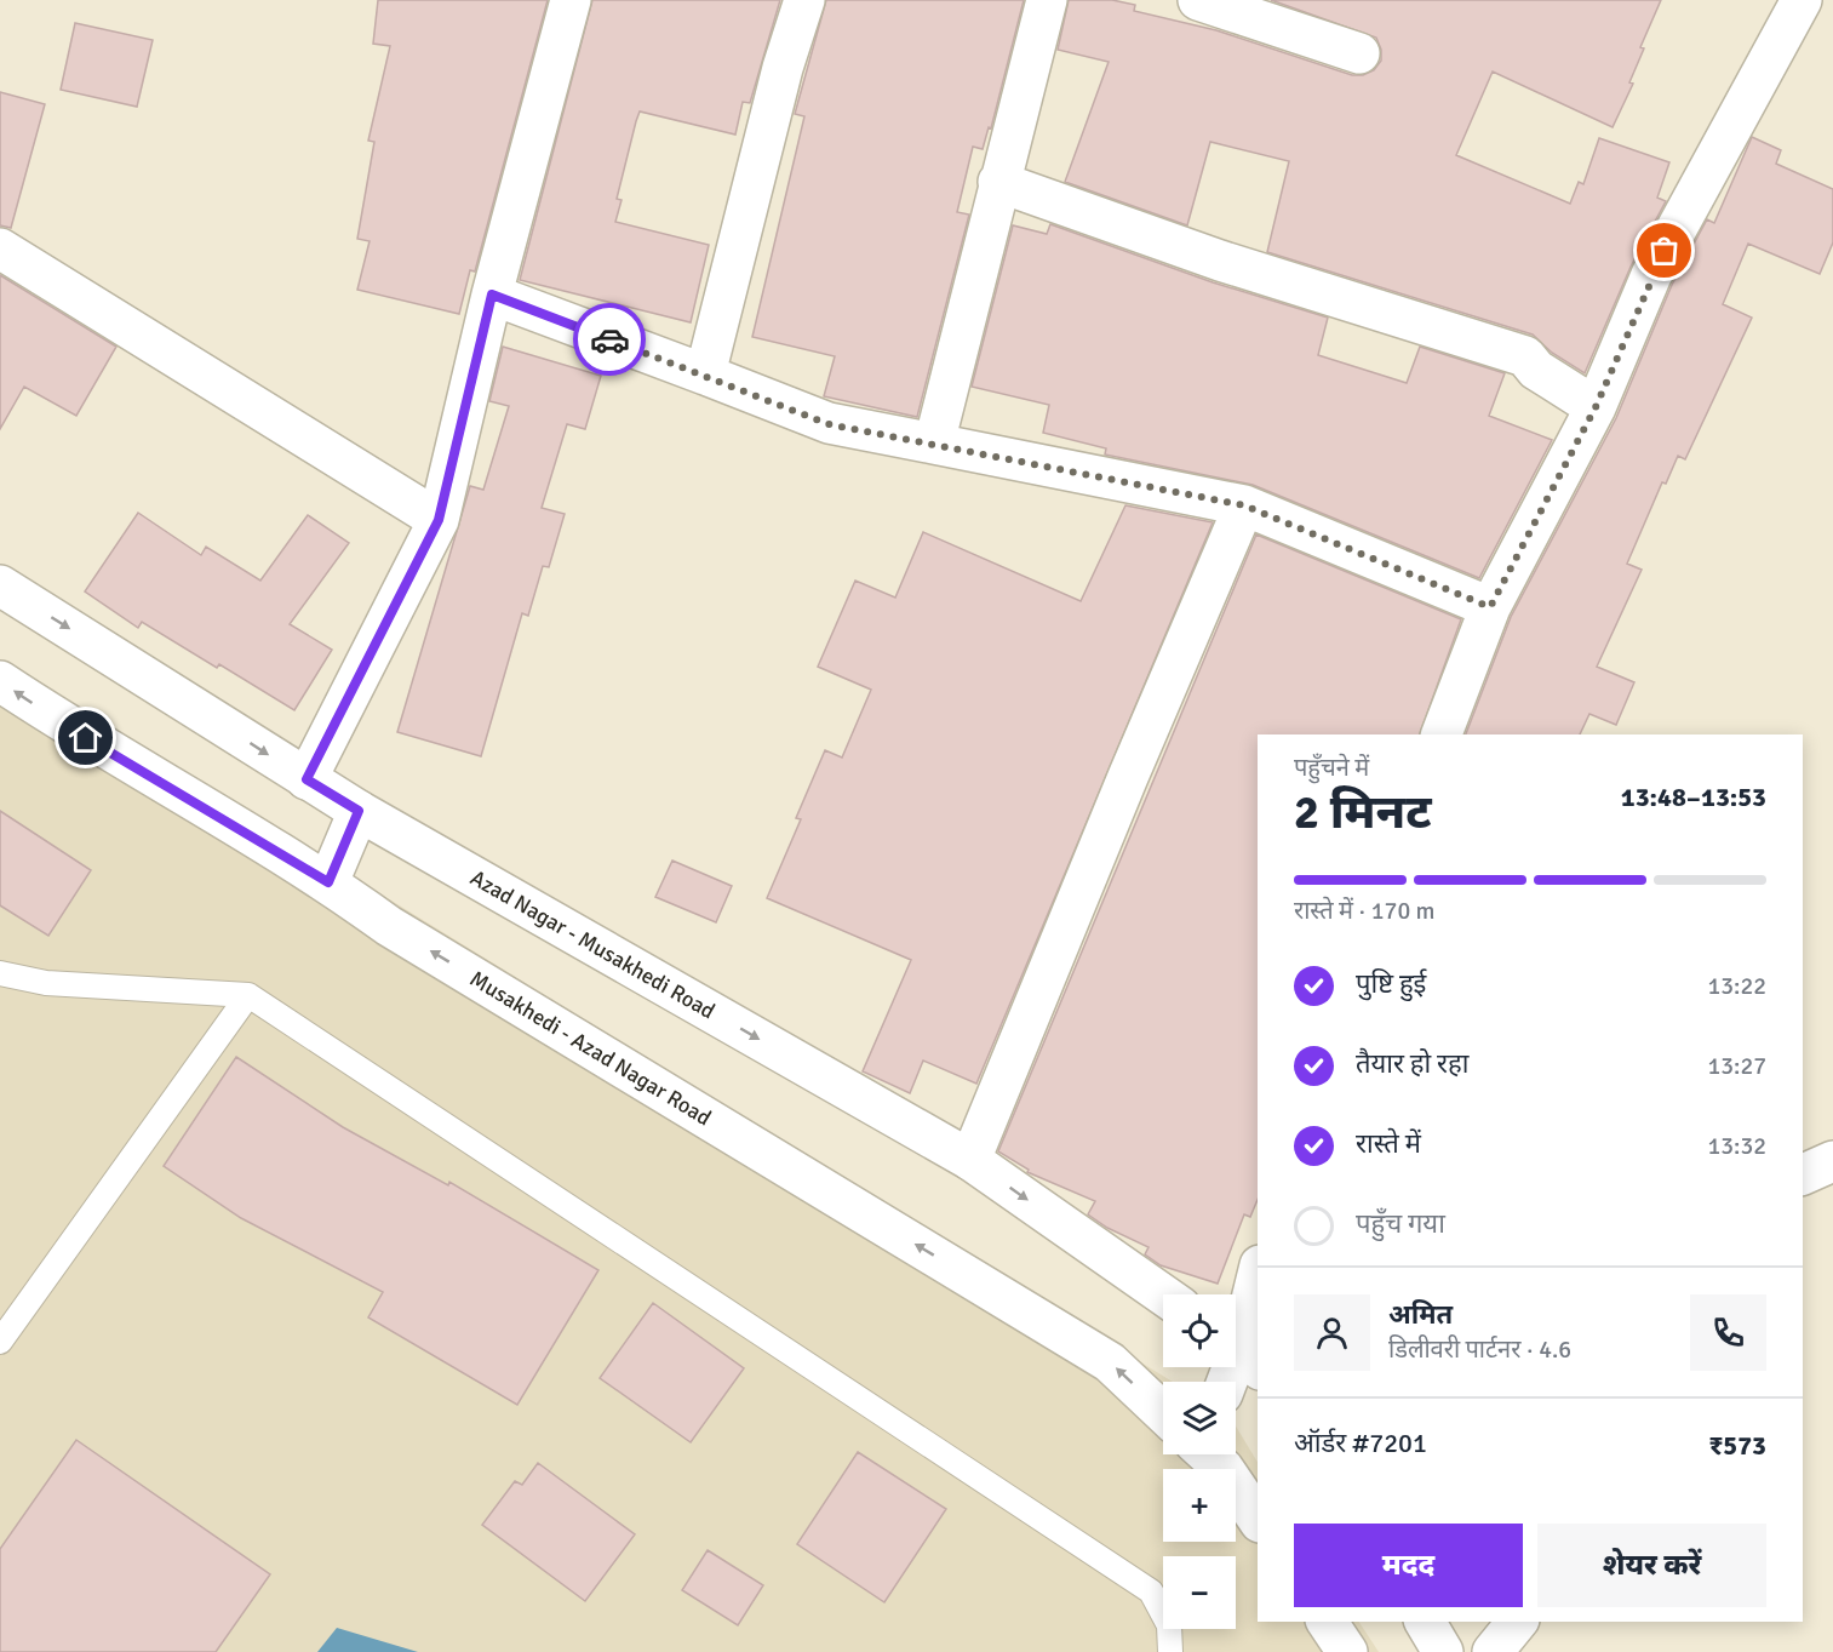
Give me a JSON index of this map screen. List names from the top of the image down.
{
  "streets": {
    "street": ["Azad Nagar - Musakhedi Road", "Musakhedi - Azad Nagar Road"]
  },
  "one_way": ["Azad Nagar - Musakhedi Road", "Musakhedi - Azad Nagar Road"],
  "page": {
    "heading": ["2 मिनट", "पहुँचने में", "13:48–13:53"],
    "panel": [
      "अमित",
      "डिलीवरी पार्टनर · 4.6",
      "ऑर्डर #7201",
      "₹573"
    ],
    "bar": "रास्ते में · 170 m",
    "list": [
      ["पुष्टि हुई", "13:22"],
      ["तैयार हो रहा", "13:27"],
      ["रास्ते में", "13:32"],
      "पहुँच गया"
    ],
    "map_buttons": ["+", "−"],
    "buttons": ["मदद", "शेयर करें"]
  }
}
